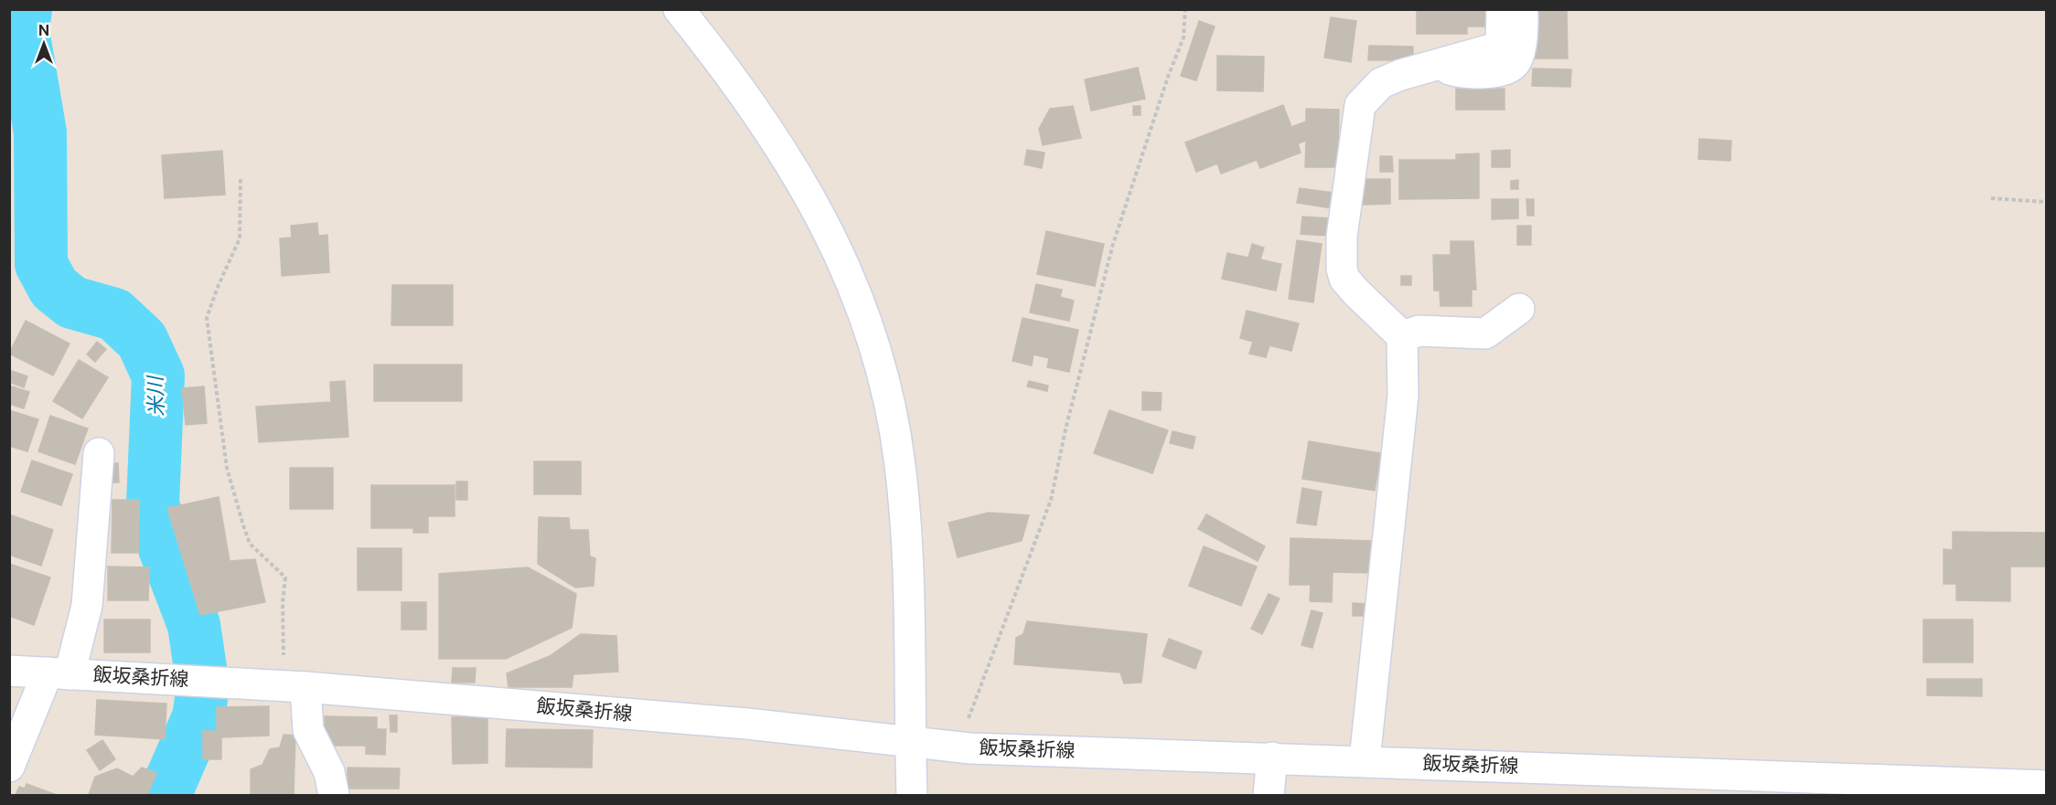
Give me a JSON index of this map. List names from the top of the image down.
{
  "streets": {
    "street": ["飯坂桑折線"]
  },
  "water": ["米川"],
  "north": "top"
}
